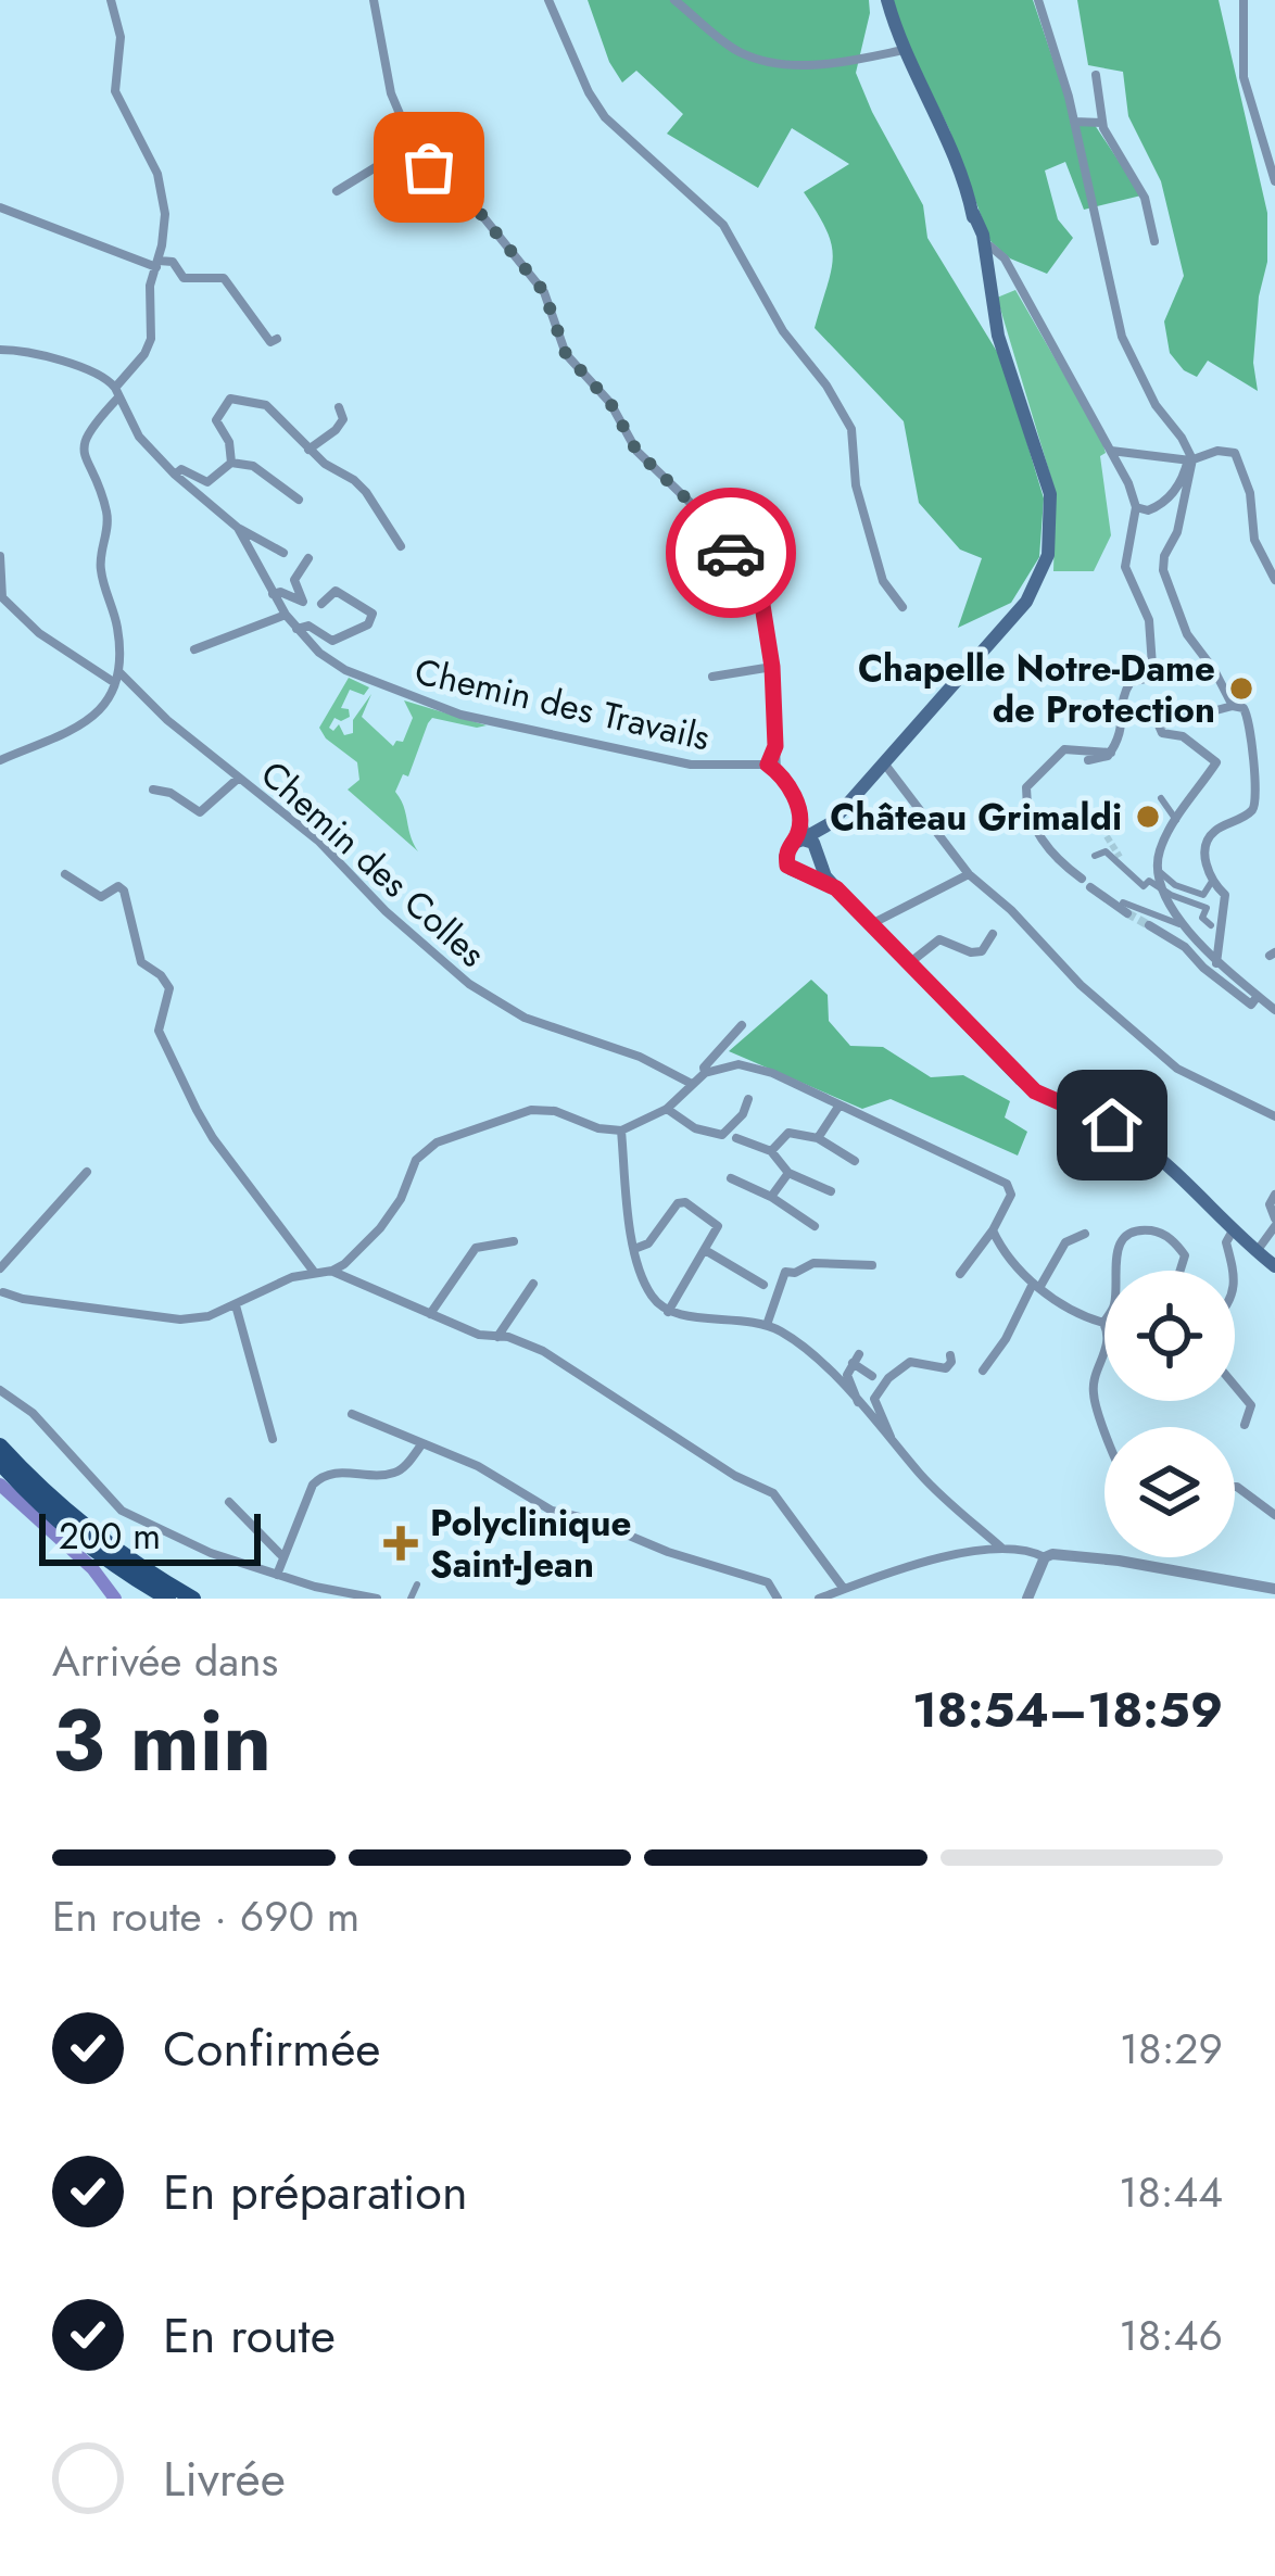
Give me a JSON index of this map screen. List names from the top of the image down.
{
  "streets": {
    "street": ["Chemin des Travails", "Chemin des Colles"]
  },
  "places": {
    "other": ["Chapelle Notre-Dame de Protection", "Château Grimaldi"],
    "health": ["Polyclinique Saint-Jean"]
  },
  "scale_bar": "200 m",
  "page": {
    "scale": "200 m",
    "heading": ["3 min", "Arrivée dans", "18:54–18:59"],
    "bar": "En route · 690 m",
    "list": [
      ["Confirmée", "18:29"],
      ["En préparation", "18:44"],
      ["En route", "18:46"],
      "Livrée"
    ]
  }
}
